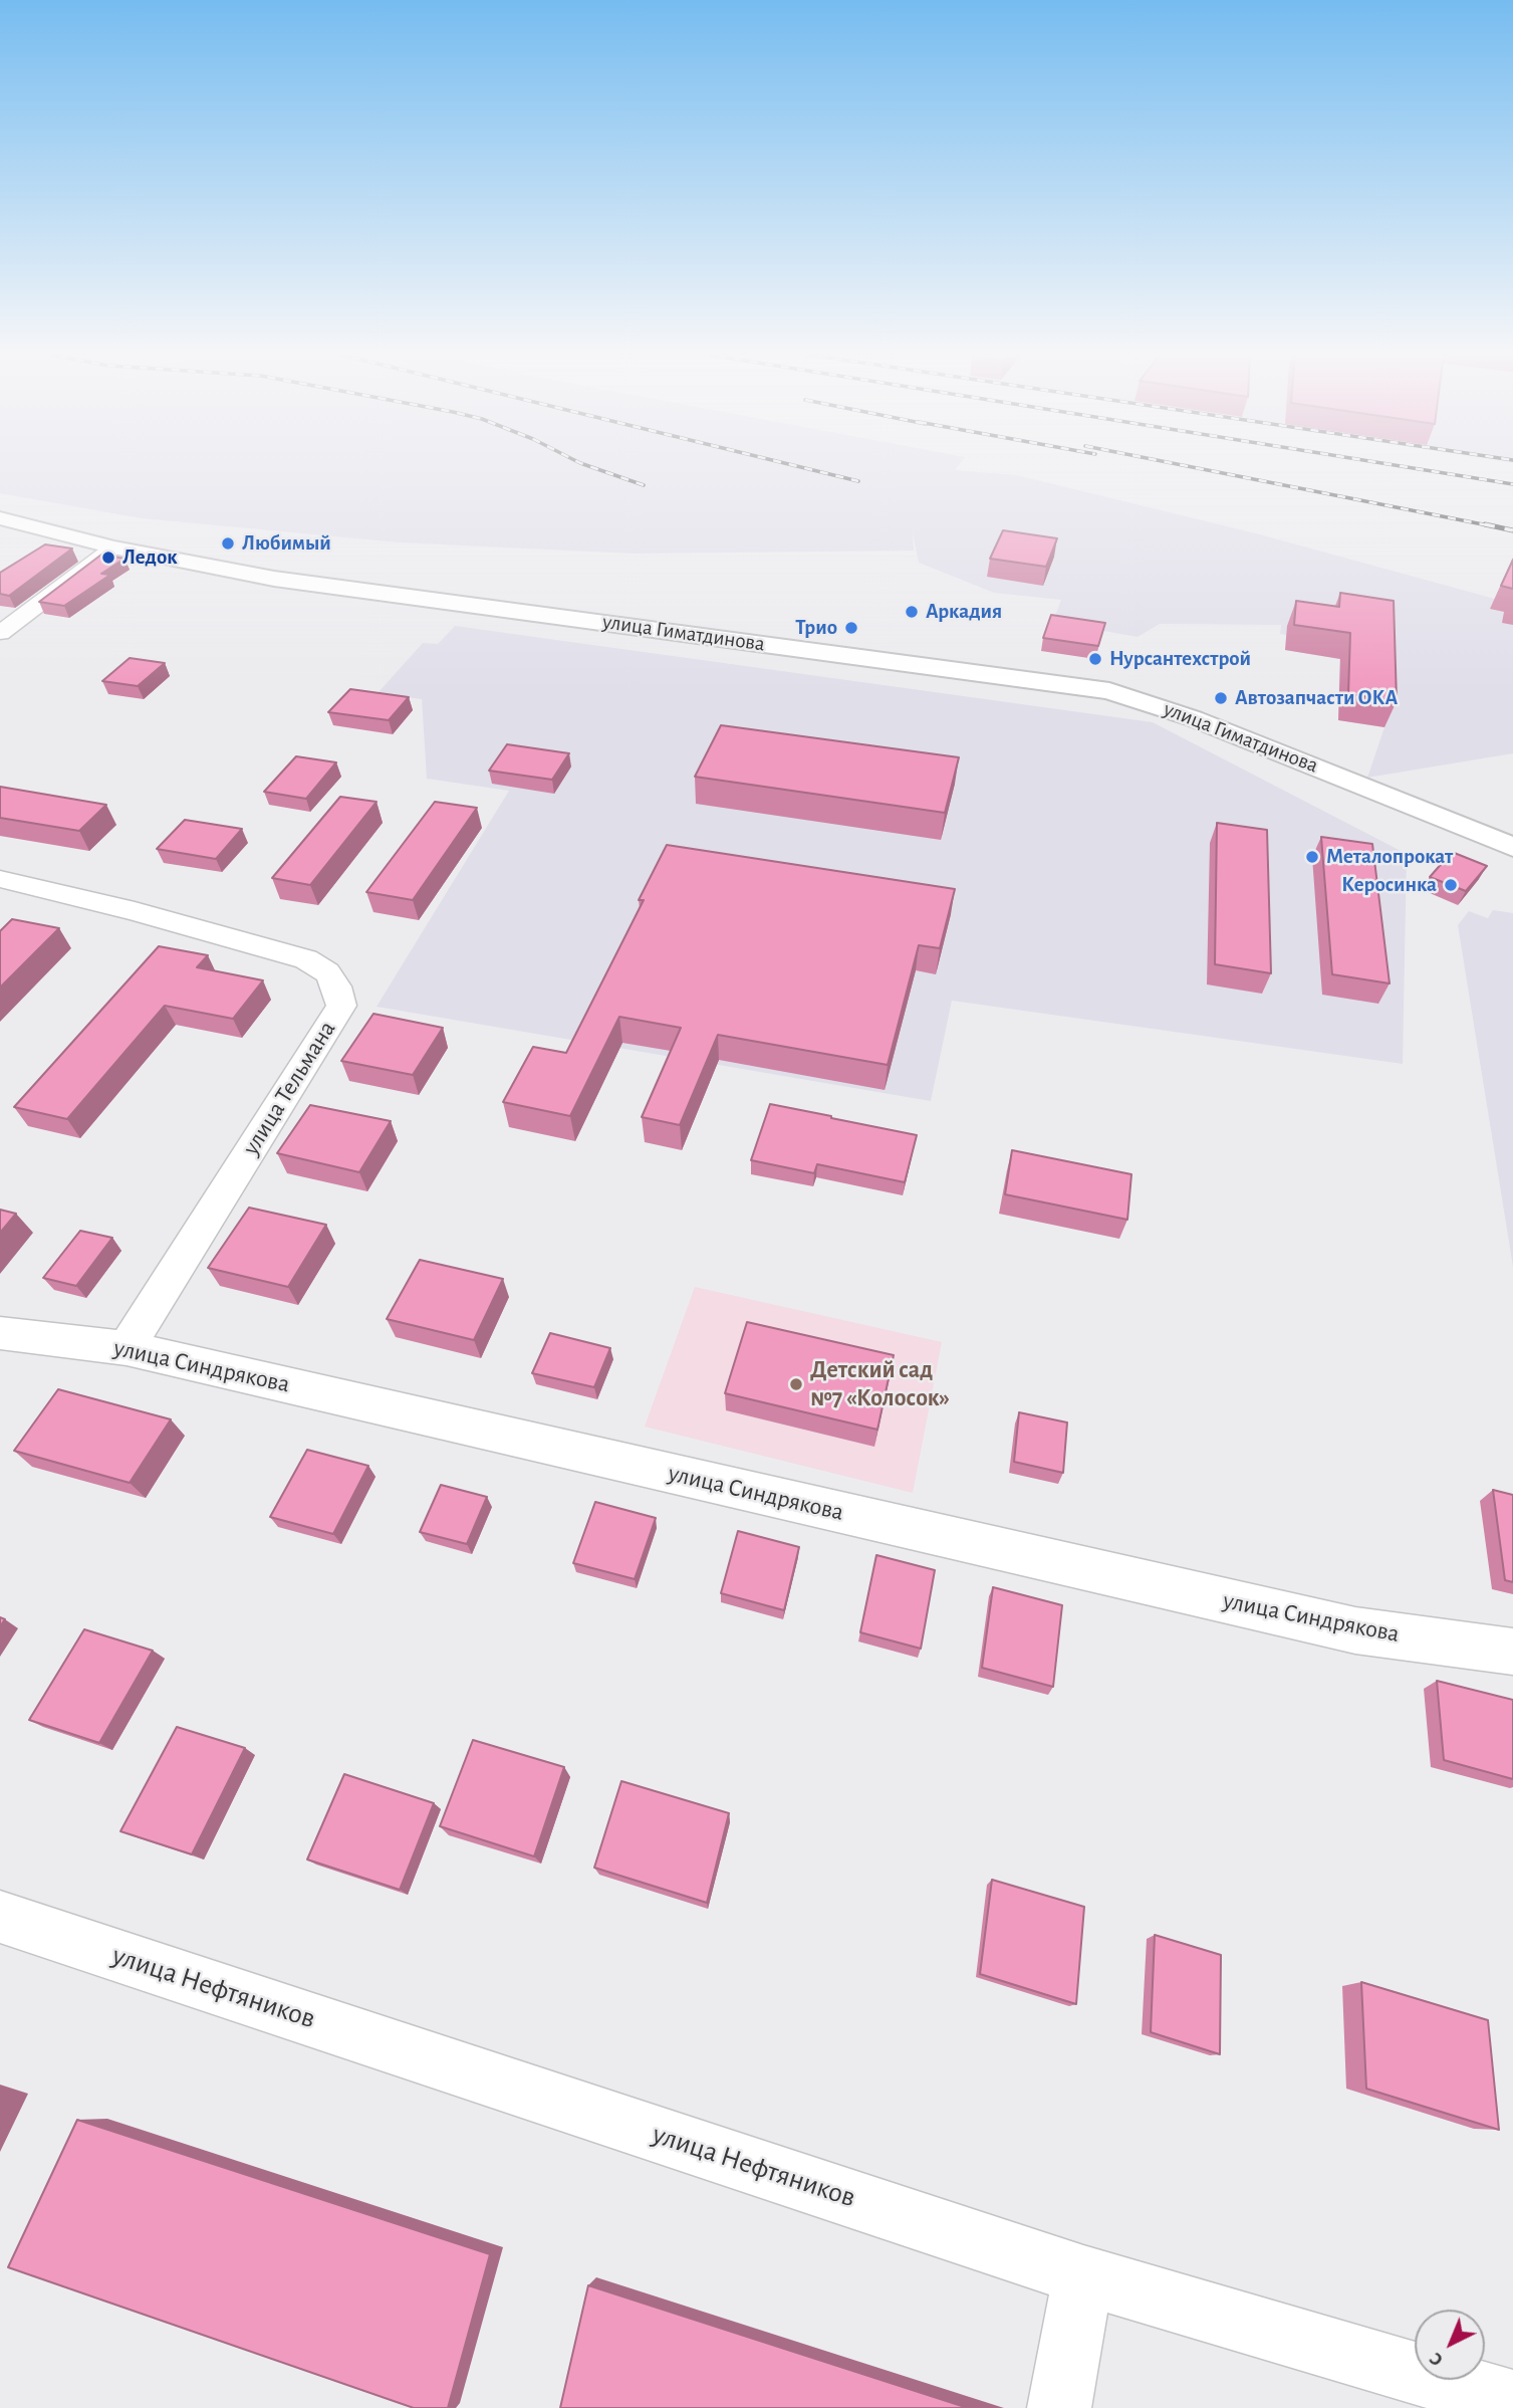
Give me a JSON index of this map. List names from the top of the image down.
{
  "streets": {
    "main road": ["улица Гиматдинова"],
    "street": ["улица Тельмана", "улица Синдрякова", "улица Нефтяников"]
  },
  "crossings": [
    ["улица Тельмана", "улица Синдрякова"]
  ],
  "places": [
    "Любимый",
    "Ледок",
    "Аркадия",
    "Трио",
    "Нурсантехстрой",
    "Автозапчасти ОКА",
    "Металопрокат",
    "Керосинка",
    "Детский сад №7 «Колосок»"
  ],
  "north": "bottom left"
}
